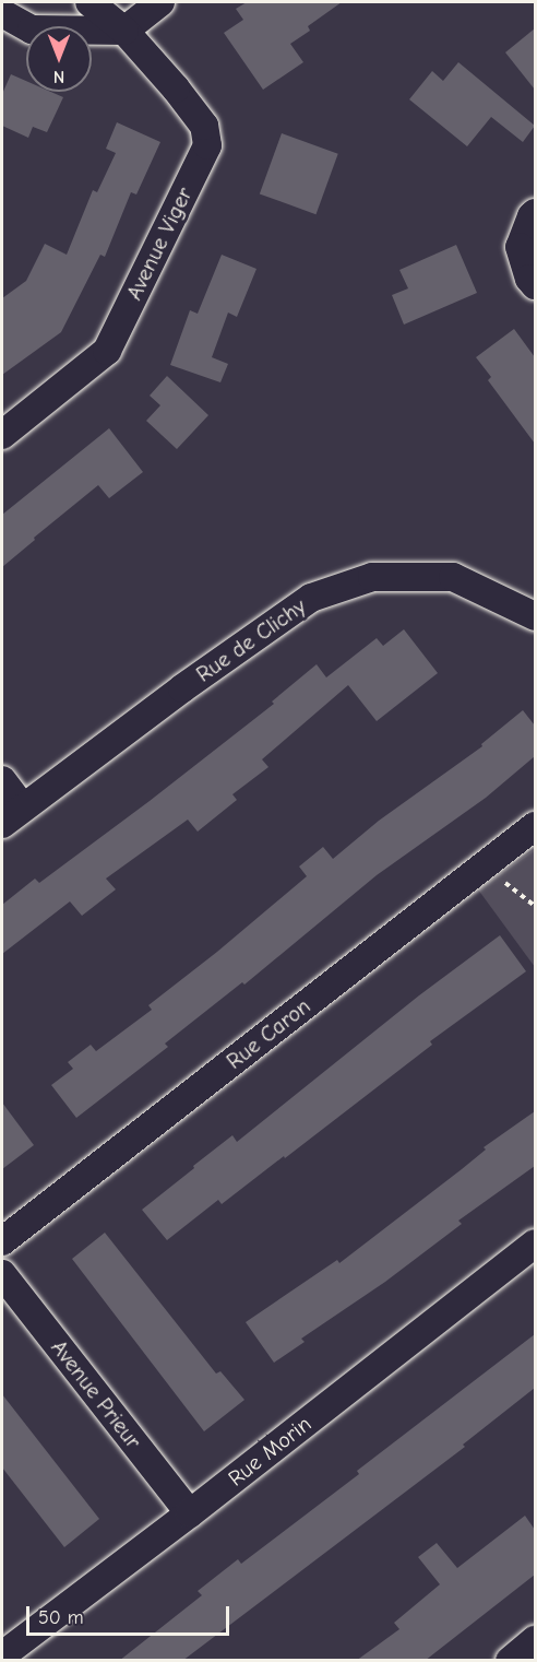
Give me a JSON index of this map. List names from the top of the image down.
{
  "streets": {
    "street": [
      "Avenue Viger",
      "Rue de Clichy",
      "Rue Caron",
      "Avenue Prieur",
      "Rue Morin"
    ]
  },
  "crossings": [
    ["Avenue Prieur", "Rue Morin"]
  ],
  "scale_bar": "50 m",
  "north": "bottom"
}
